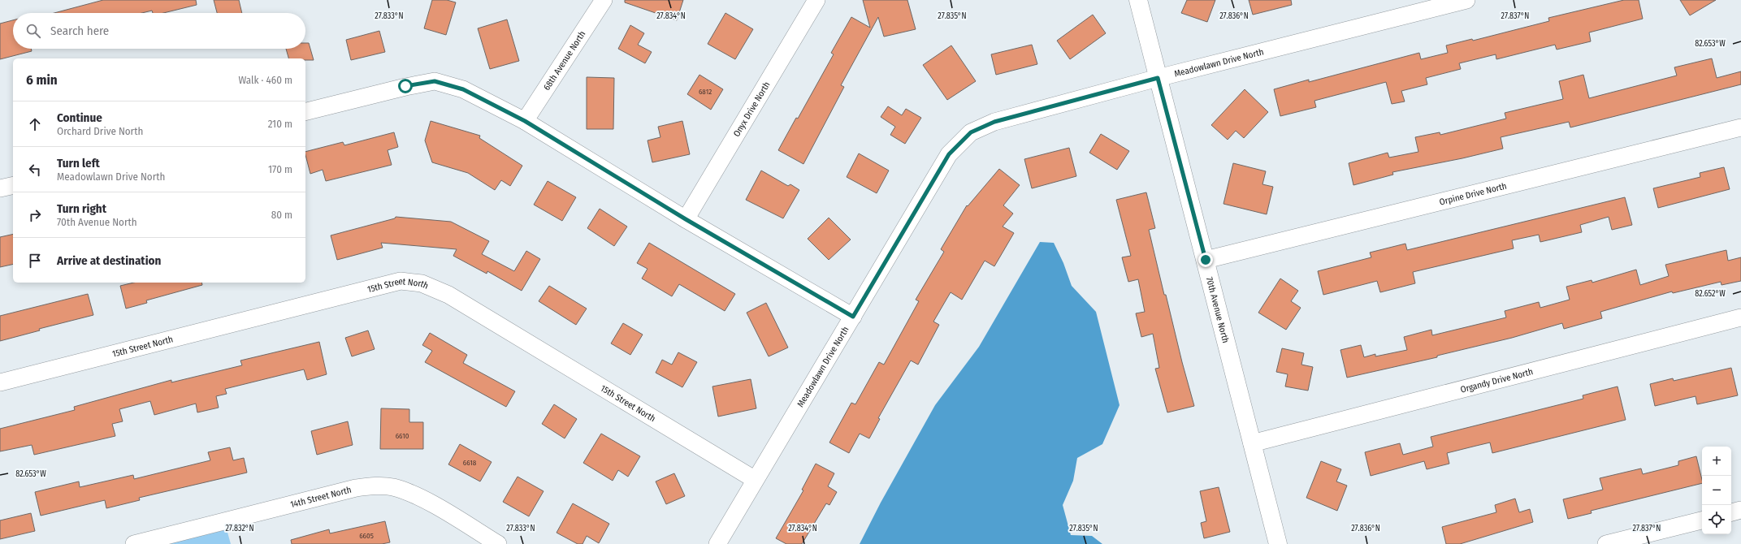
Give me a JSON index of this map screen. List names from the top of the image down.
{
  "streets": {
    "street": [
      "68th Avenue North",
      "Meadowlawn Drive North",
      "Onyx Drive North",
      "Orpine Drive North",
      "15th Street North",
      "70th Avenue North",
      "Organdy Drive North",
      "14th Street North"
    ]
  },
  "crossings": [
    ["Meadowlawn Drive North", "15th Street North"],
    ["Meadowlawn Drive North", "70th Avenue North"],
    ["Orpine Drive North", "70th Avenue North"],
    ["70th Avenue North", "Organdy Drive North"]
  ],
  "house_numbers": [
    "6812",
    "6610",
    "6618",
    "6605"
  ],
  "page": {
    "search": "Search here",
    "heading": ["6 min", "Walk · 460 m"],
    "list": [
      ["Continue", "Orchard Drive North", "210 m"],
      ["Turn left", "Meadowlawn Drive North", "170 m"],
      ["Turn right", "70th Avenue North", "80 m"],
      "Arrive at destination"
    ],
    "map_buttons": ["+", "−"]
  },
  "coordinates": [
    "27.833°N",
    "27.834°N",
    "27.835°N",
    "27.836°N",
    "27.837°N",
    "82.653°W",
    "82.652°W",
    "27.832°N"
  ]
}
